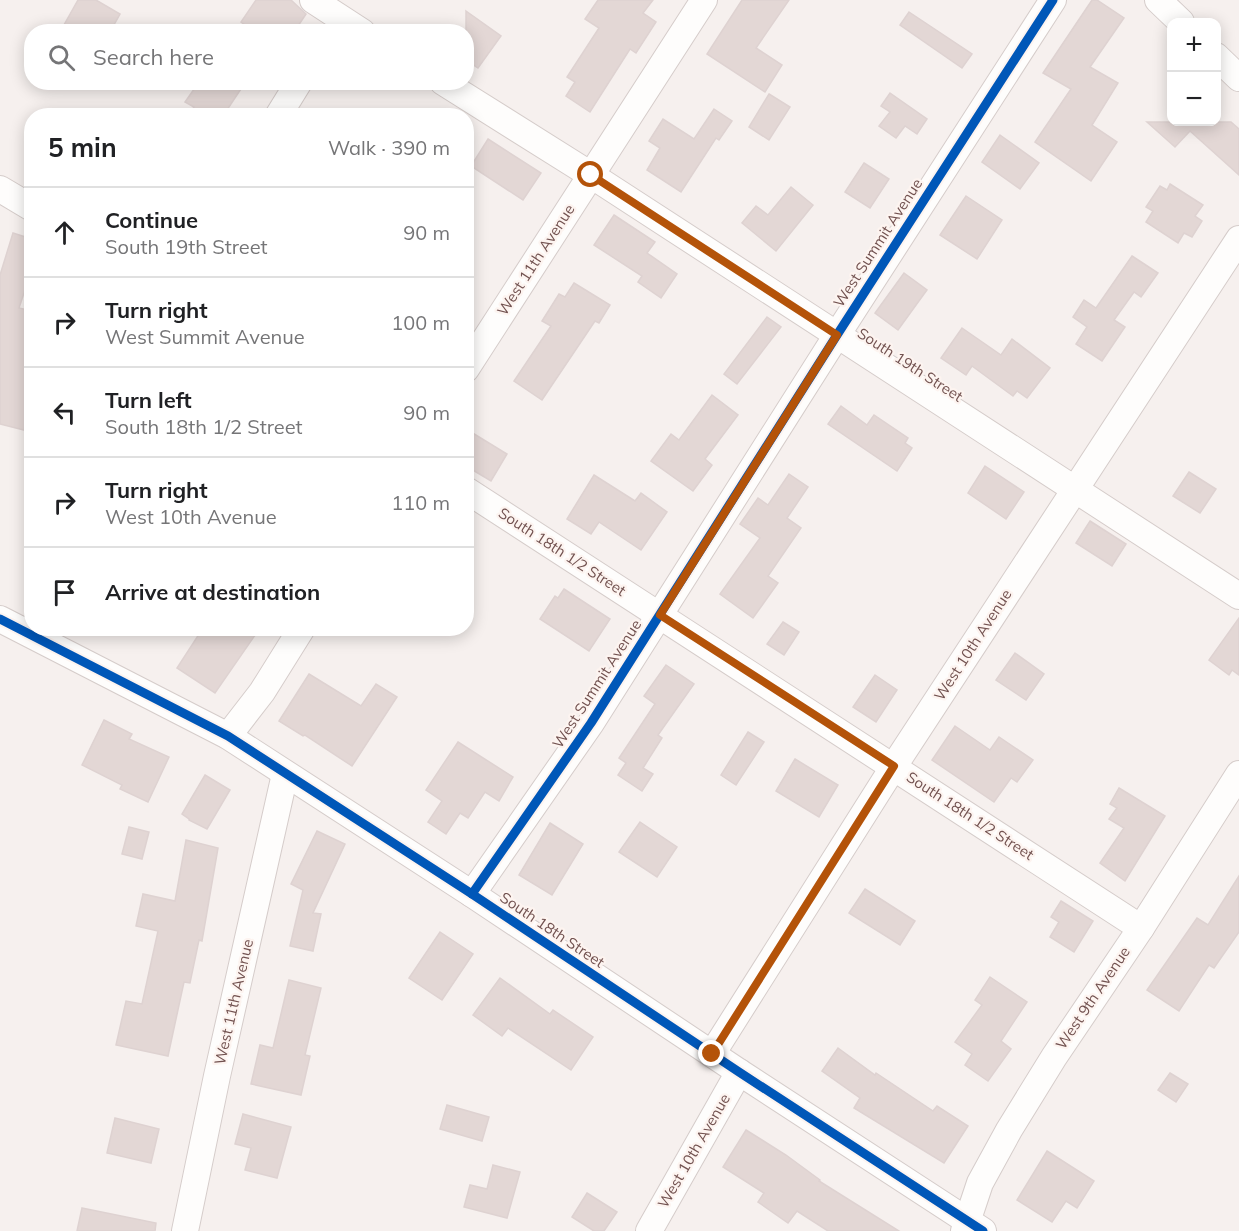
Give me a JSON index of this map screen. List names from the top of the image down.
{
  "streets": {
    "street": [
      "West Summit Avenue",
      "West 11th Avenue",
      "South 19th Street",
      "South 18th 1/2 Street",
      "West 10th Avenue",
      "South 18th Street",
      "West 9th Avenue"
    ]
  },
  "crossings": [
    ["West Summit Avenue", "South 19th Street"],
    ["West Summit Avenue", "South 18th 1/2 Street"],
    ["West Summit Avenue", "South 18th Street"],
    ["West 11th Avenue", "South 19th Street"],
    ["West 11th Avenue", "South 18th Street"],
    ["South 19th Street", "West 10th Avenue"],
    ["South 18th 1/2 Street", "West 10th Avenue"],
    ["South 18th 1/2 Street", "West 9th Avenue"],
    ["West 10th Avenue", "South 18th Street"],
    ["South 18th Street", "West 9th Avenue"]
  ],
  "page": {
    "map_buttons": ["+", "−"],
    "search": "Search here",
    "heading": ["5 min", "Walk · 390 m"],
    "list": [
      ["Continue", "South 19th Street", "90 m"],
      ["Turn right", "West Summit Avenue", "100 m"],
      ["Turn left", "South 18th 1/2 Street", "90 m"],
      ["Turn right", "West 10th Avenue", "110 m"],
      "Arrive at destination"
    ]
  }
}
